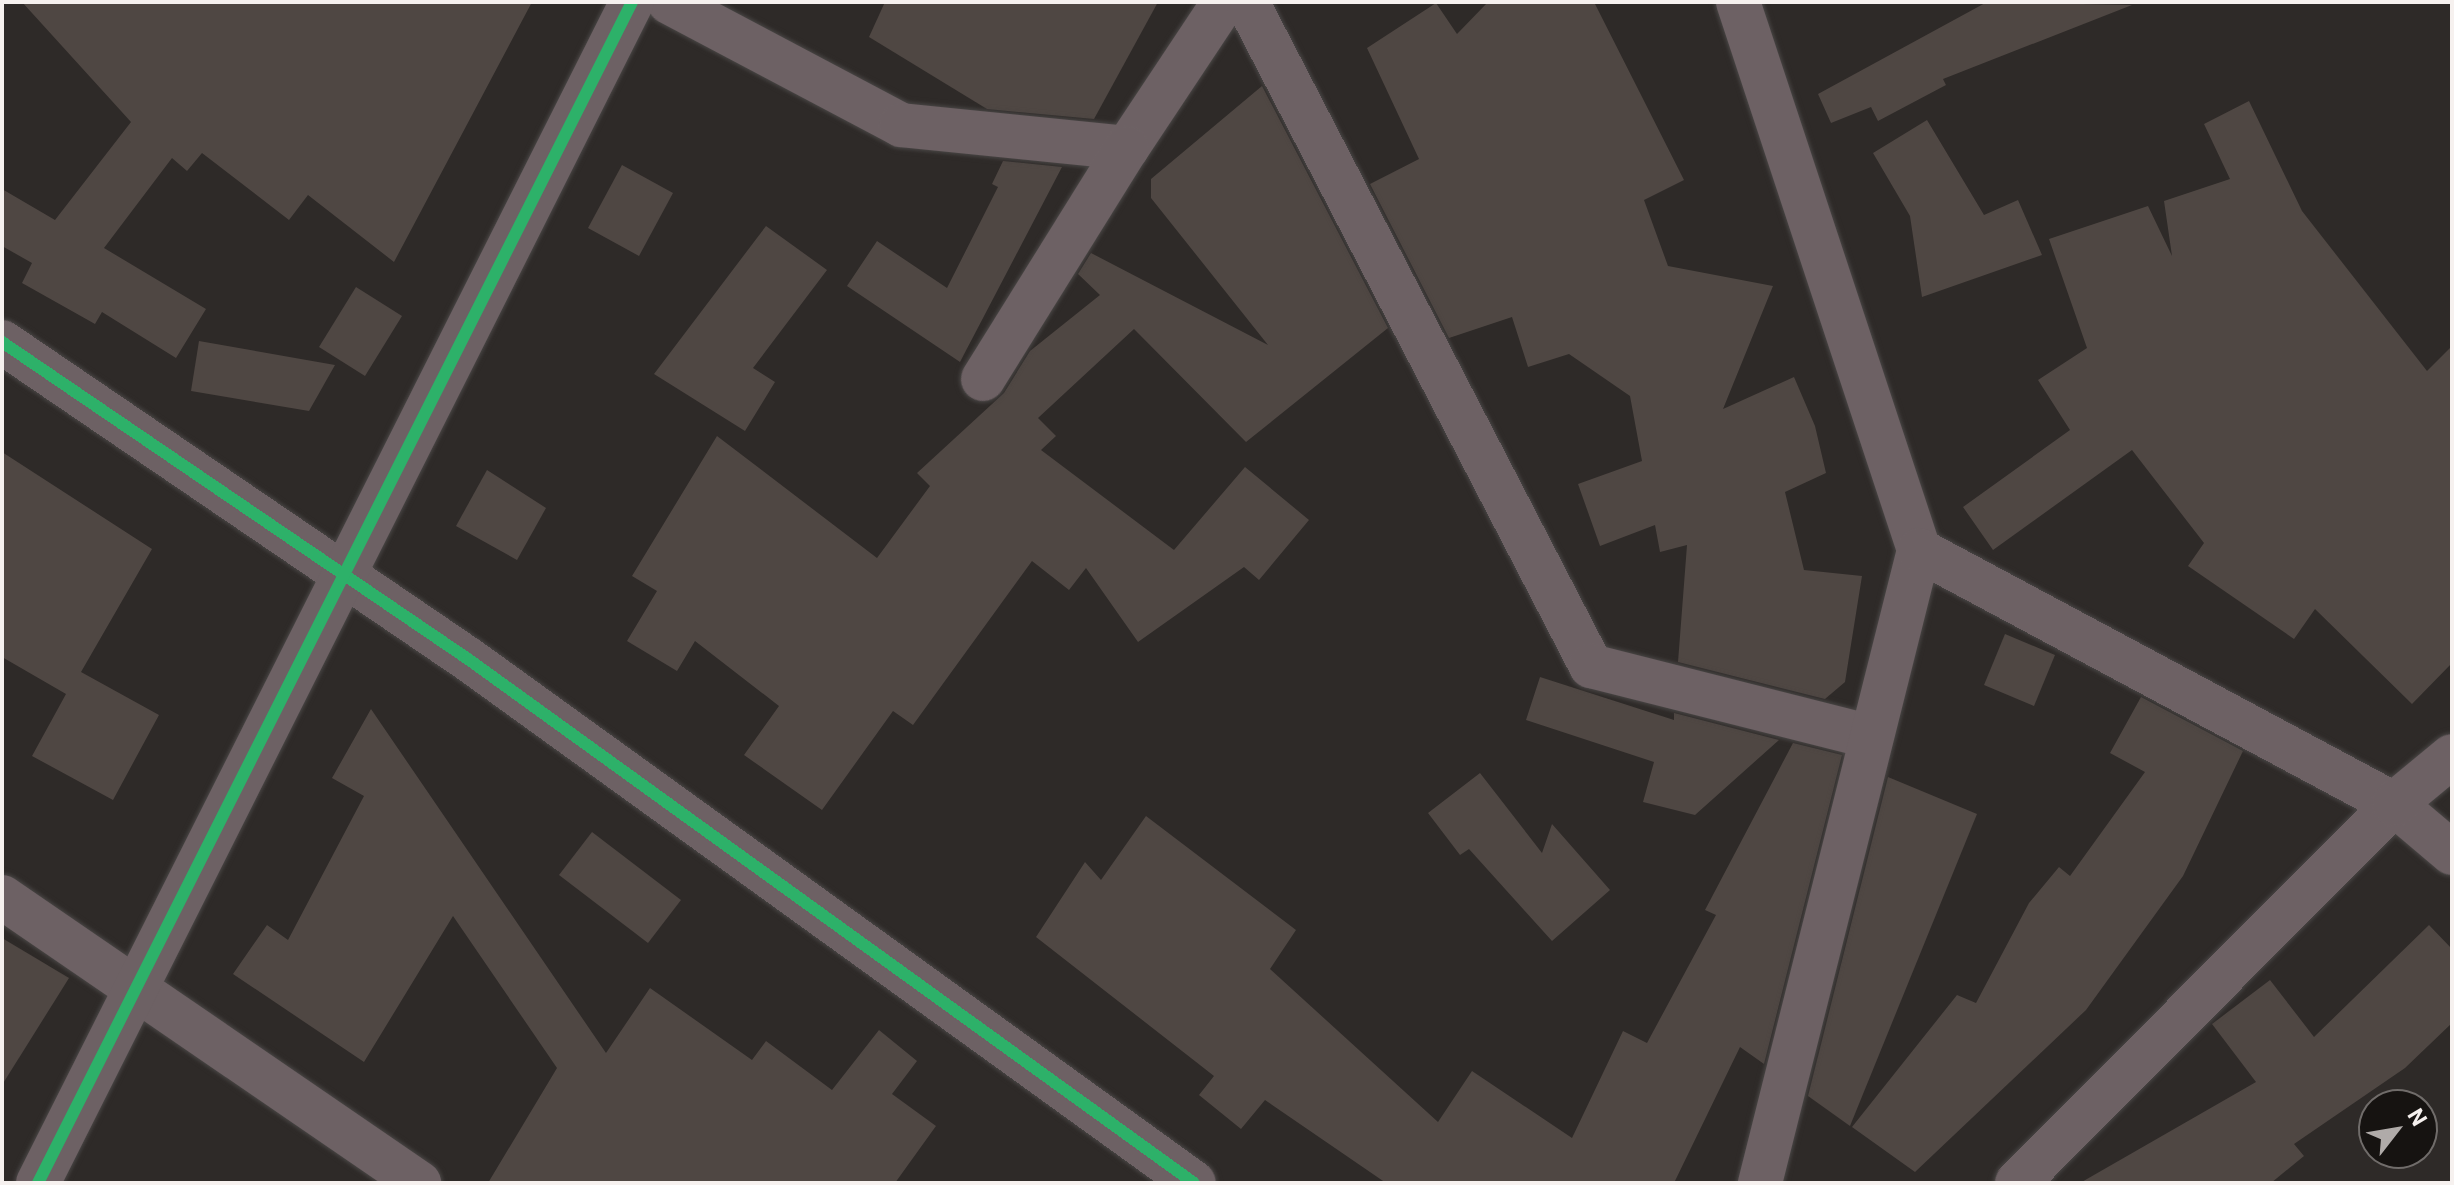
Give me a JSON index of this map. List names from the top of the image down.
{
  "north": "top right"
}
